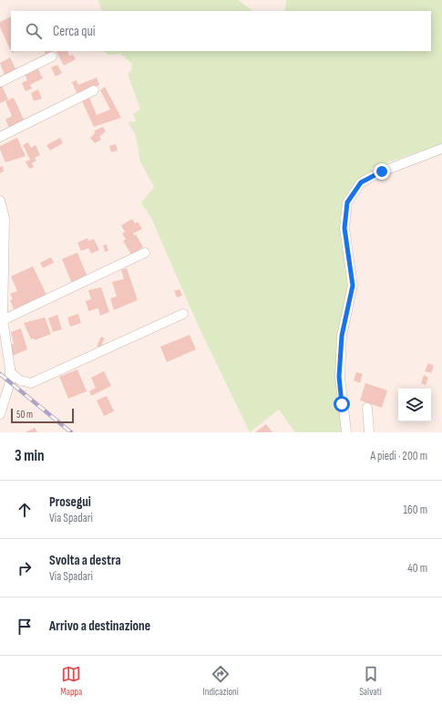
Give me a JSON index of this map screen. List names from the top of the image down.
{
  "scale_bar": "50 m",
  "page": {
    "search": "Cerca qui",
    "scale": "50 m",
    "heading": ["3 min", "A piedi · 200 m"],
    "list": [
      ["Prosegui", "Via Spadari", "160 m"],
      ["Svolta a destra", "Via Spadari", "40 m"],
      "Arrivo a destinazione"
    ],
    "nav": ["Mappa", "Indicazioni", "Salvati"]
  }
}
